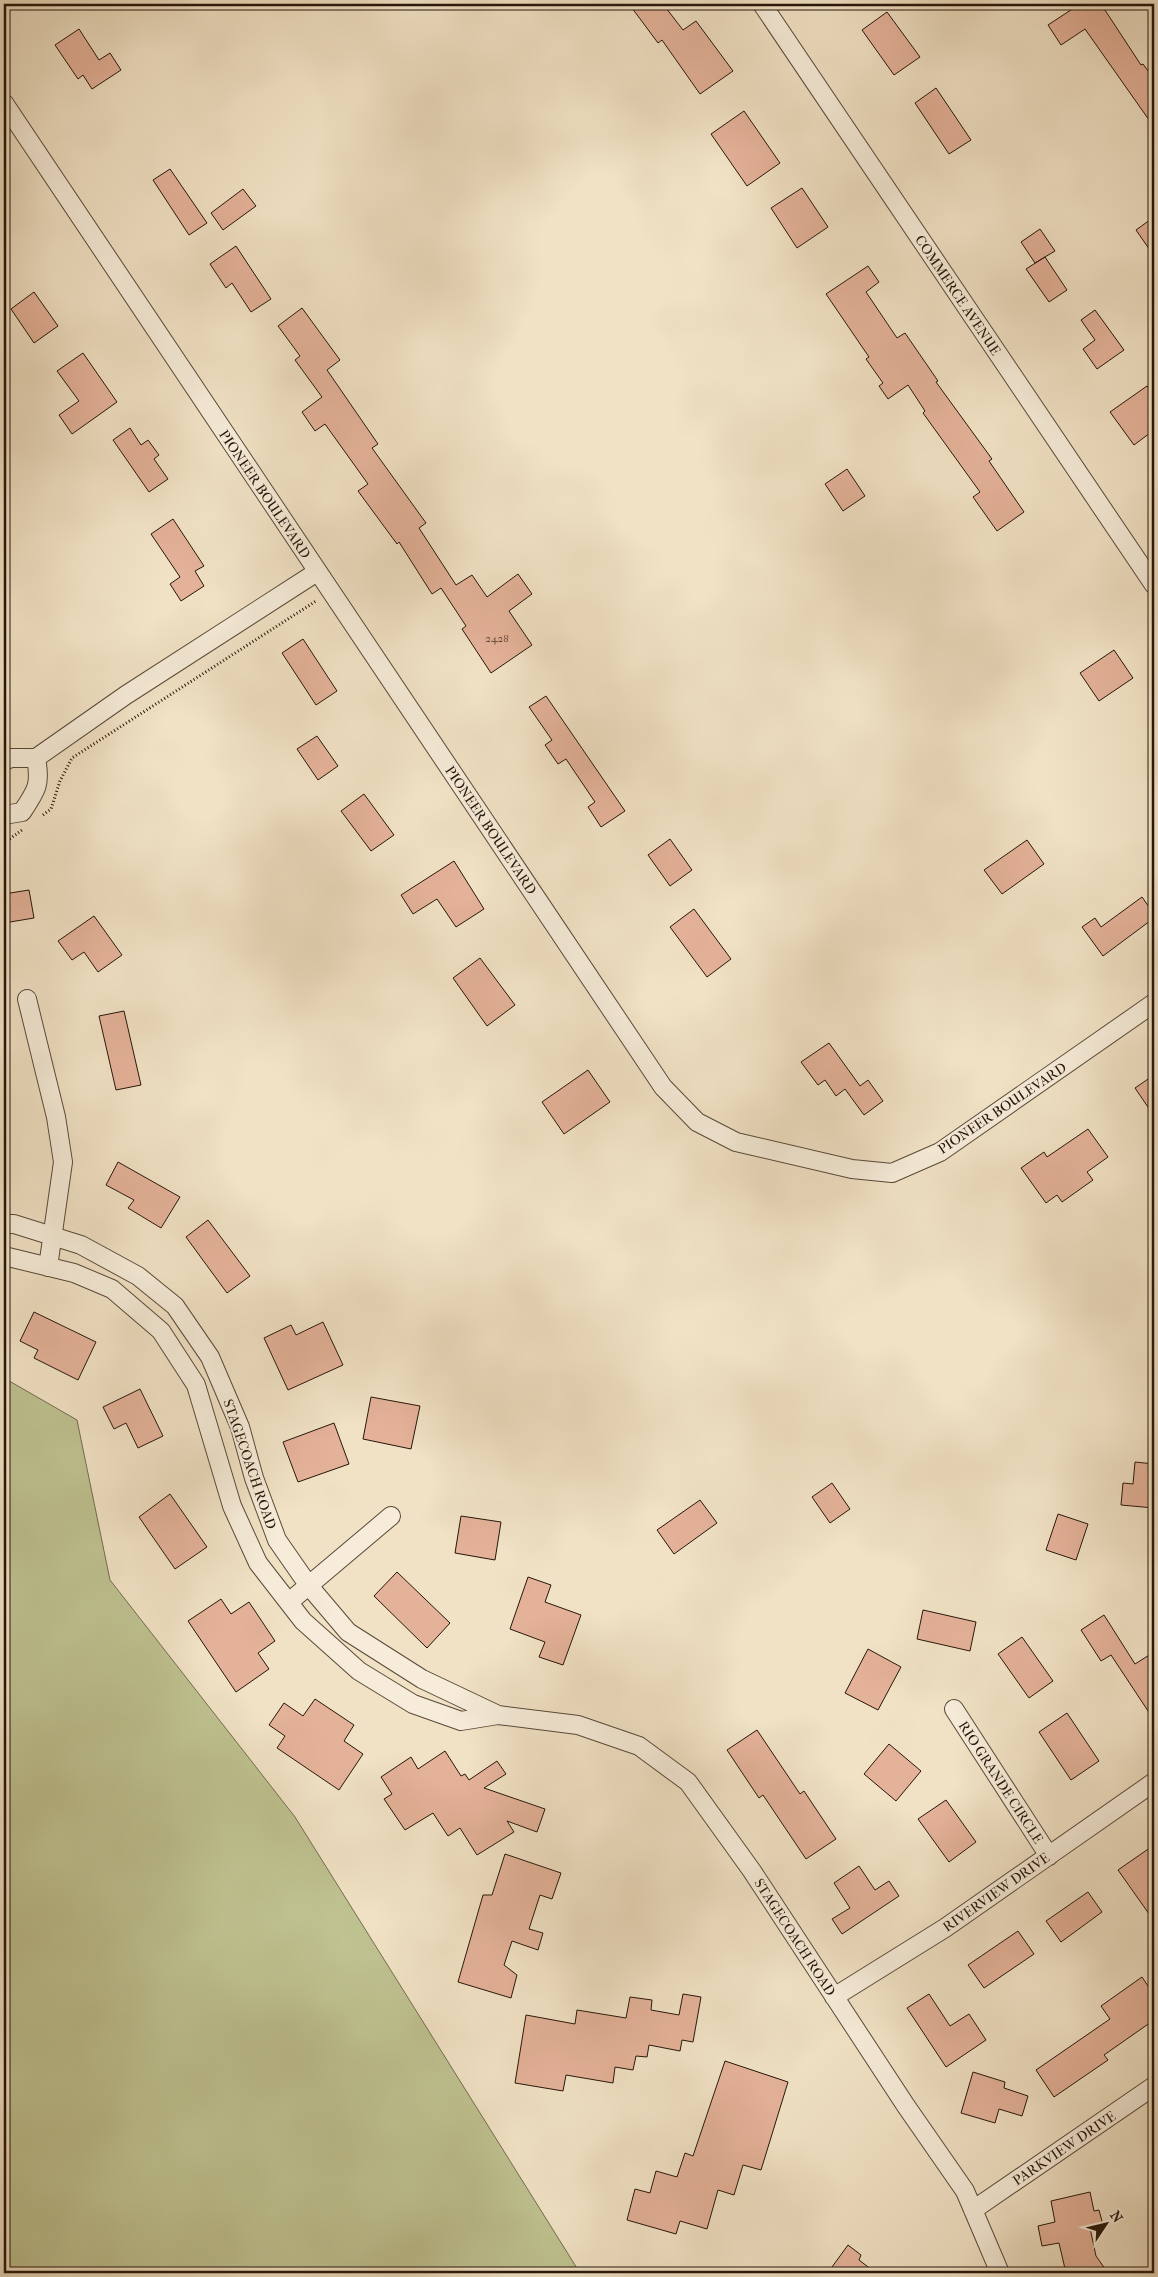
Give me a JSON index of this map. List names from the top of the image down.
{
  "streets": {
    "street": [
      "COMMERCE AVENUE",
      "PIONEER BOULEVARD",
      "STAGECOACH ROAD",
      "RIO GRANDE CIRCLE",
      "RIVERVIEW DRIVE",
      "PARKVIEW DRIVE"
    ]
  },
  "crossings": [
    ["STAGECOACH ROAD", "RIVERVIEW DRIVE"],
    ["STAGECOACH ROAD", "PARKVIEW DRIVE"],
    ["RIO GRANDE CIRCLE", "RIVERVIEW DRIVE"]
  ],
  "house_numbers": ["2428"],
  "north": "top right"
}
